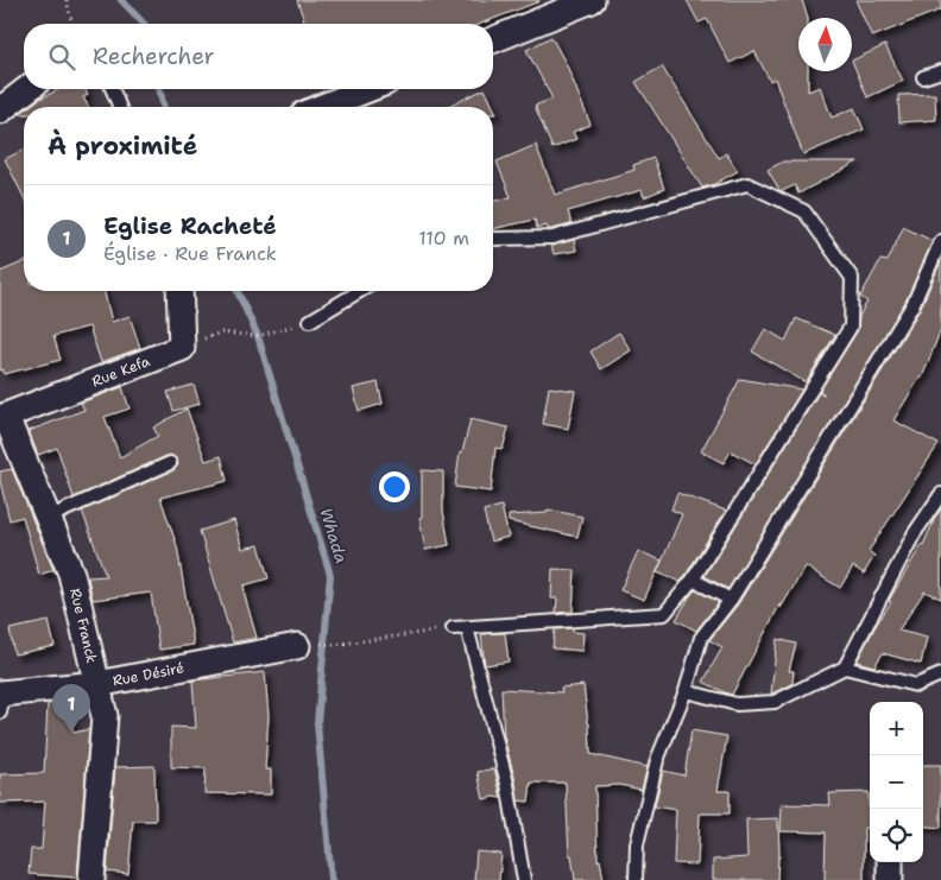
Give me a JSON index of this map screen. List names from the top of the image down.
{
  "streets": {
    "street": ["Rue Kefa", "Rue Franck", "Rue Désiré"]
  },
  "crossings": [
    ["Rue Kefa", "Rue Franck"],
    ["Rue Franck", "Rue Désiré"]
  ],
  "water": ["Whada"],
  "north": "top",
  "page": {
    "search": "Rechercher",
    "heading": "À proximité",
    "list": [
      {
        "mark": "1",
        "name": "Eglise Racheté",
        "note": "Église · Rue Franck",
        "value": "110 m"
      }
    ],
    "pins": "1",
    "map_buttons": ["+", "−"]
  }
}
